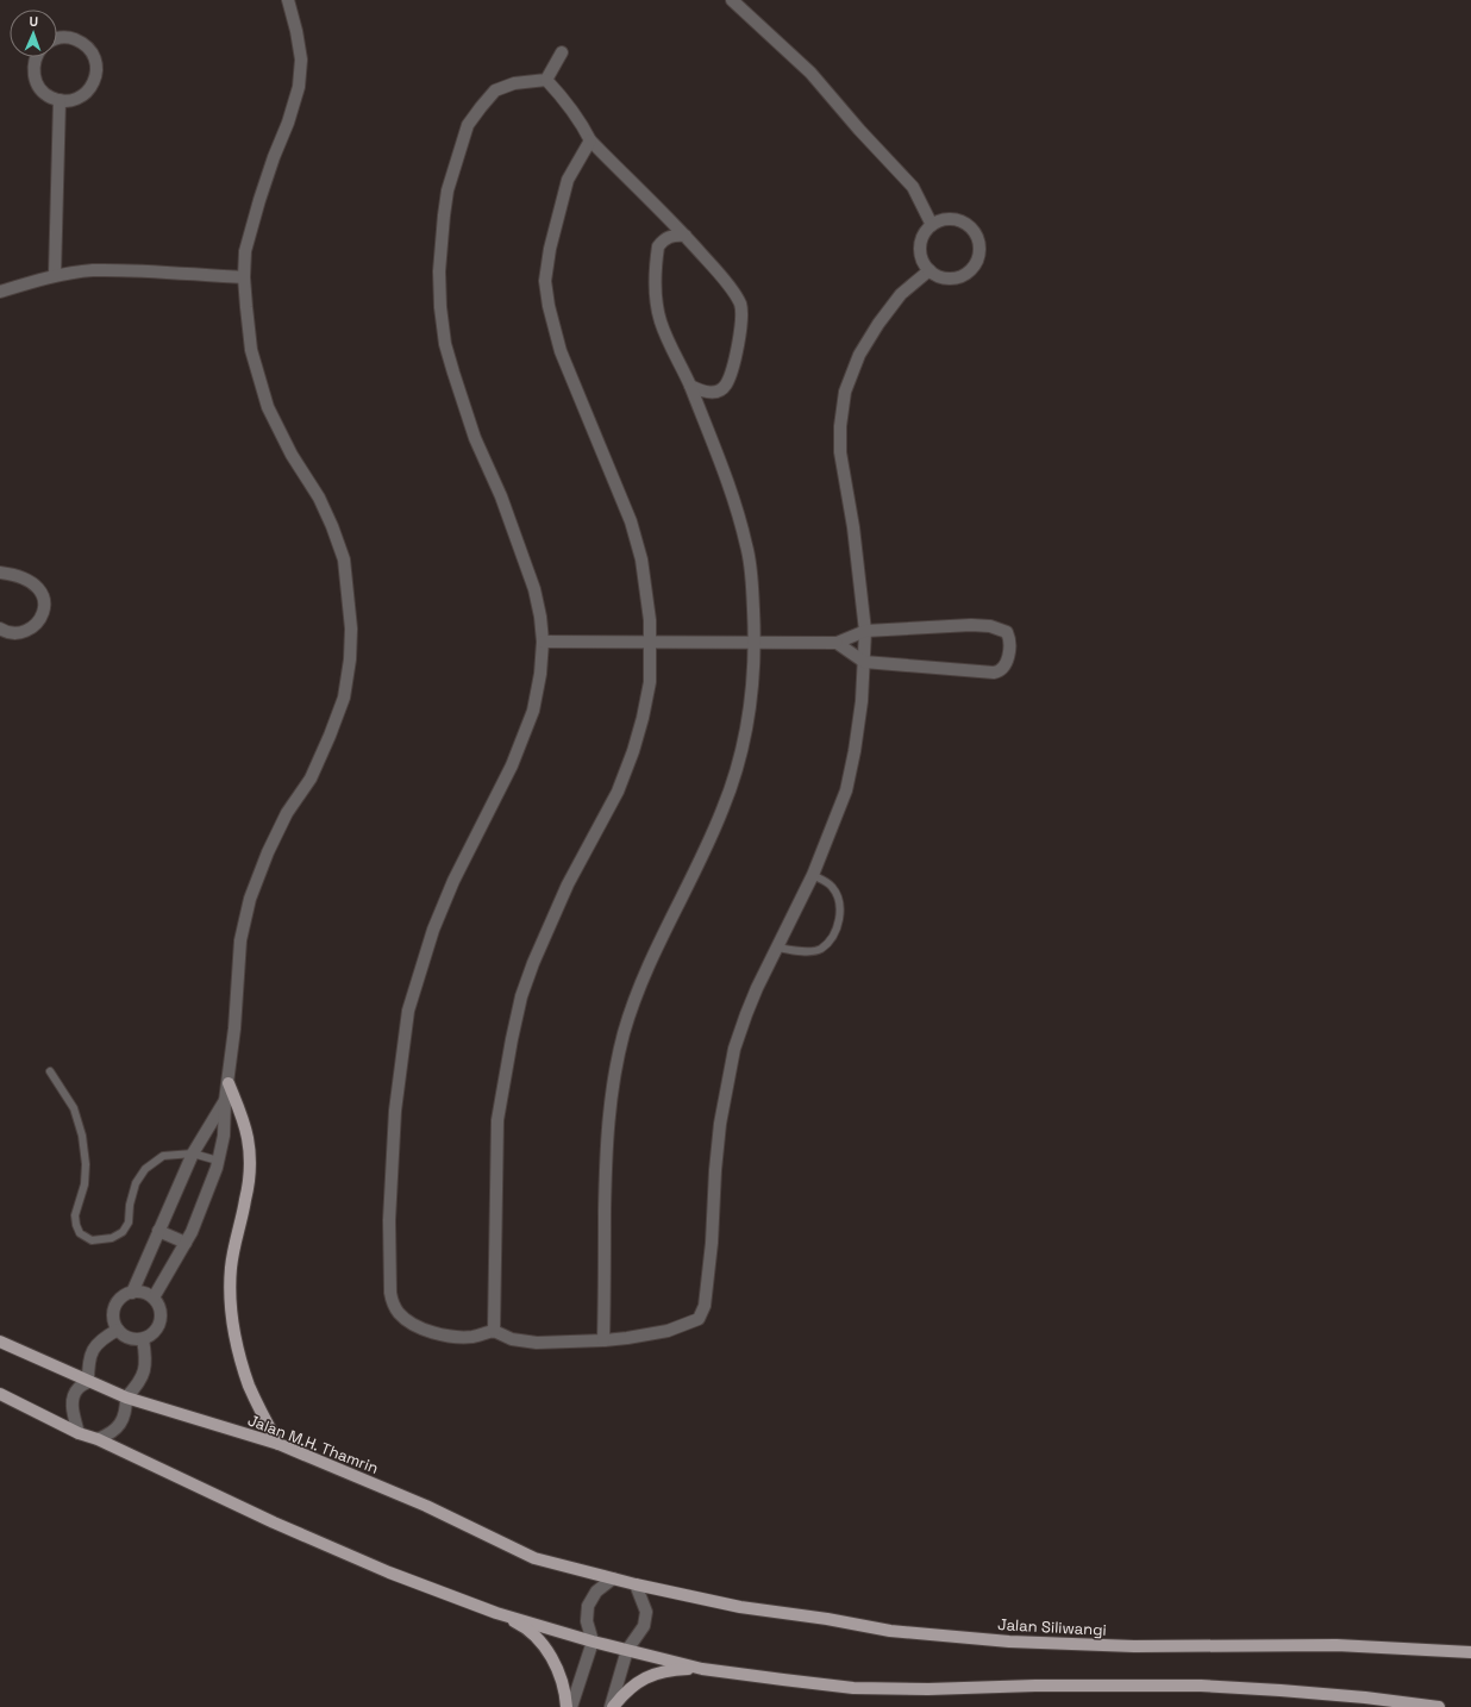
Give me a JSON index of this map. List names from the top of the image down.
{
  "streets": {
    "main road": ["Jalan M.H. Thamrin", "Jalan Siliwangi"]
  },
  "crossings": [
    ["Jalan M.H. Thamrin", "Jalan Siliwangi"]
  ],
  "north": "top"
}
